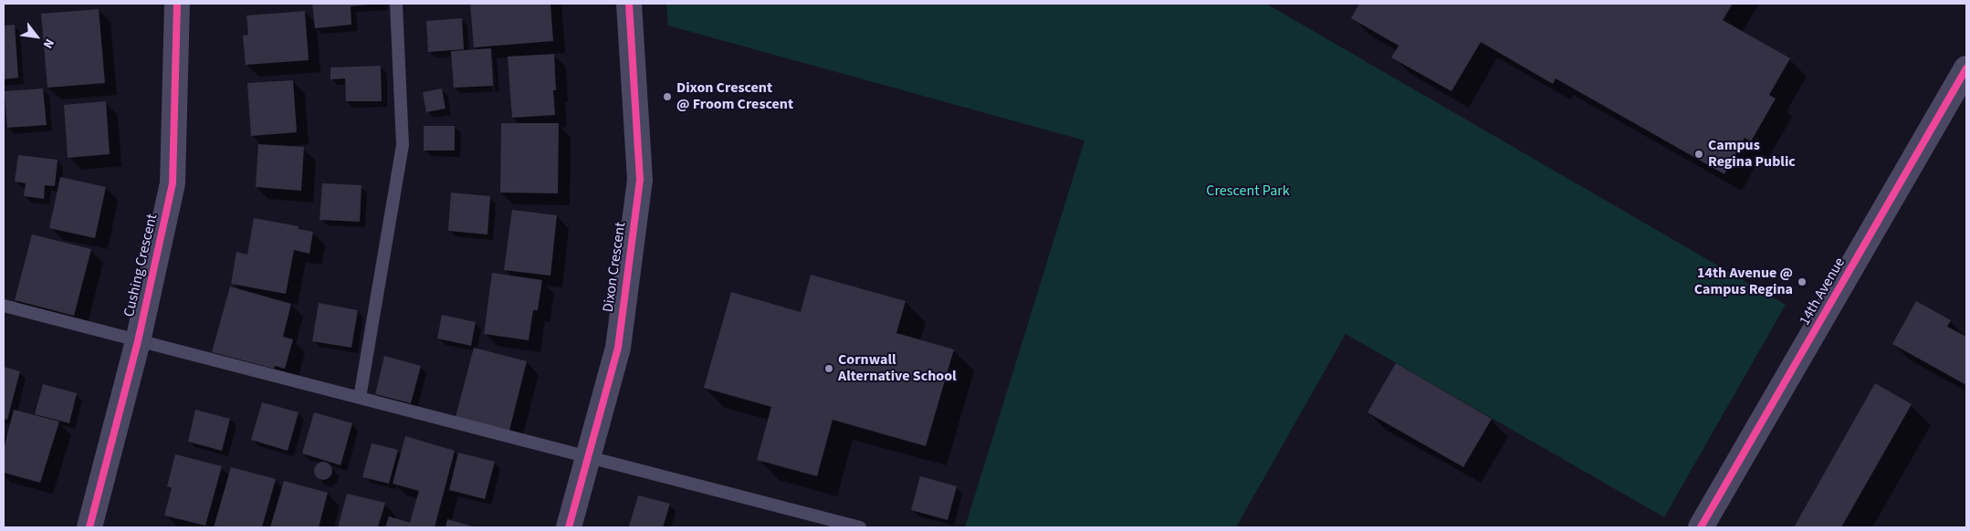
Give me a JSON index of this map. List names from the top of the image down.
{
  "streets": {
    "street": ["Cushing Crescent", "Dixon Crescent", "14th Avenue"]
  },
  "parks": ["Crescent Park"],
  "places": [
    "Dixon Crescent @ Froom Crescent",
    "Campus Regina Public",
    "14th Avenue @ Campus Regina",
    "Cornwall Alternative School"
  ],
  "north": "bottom right"
}
